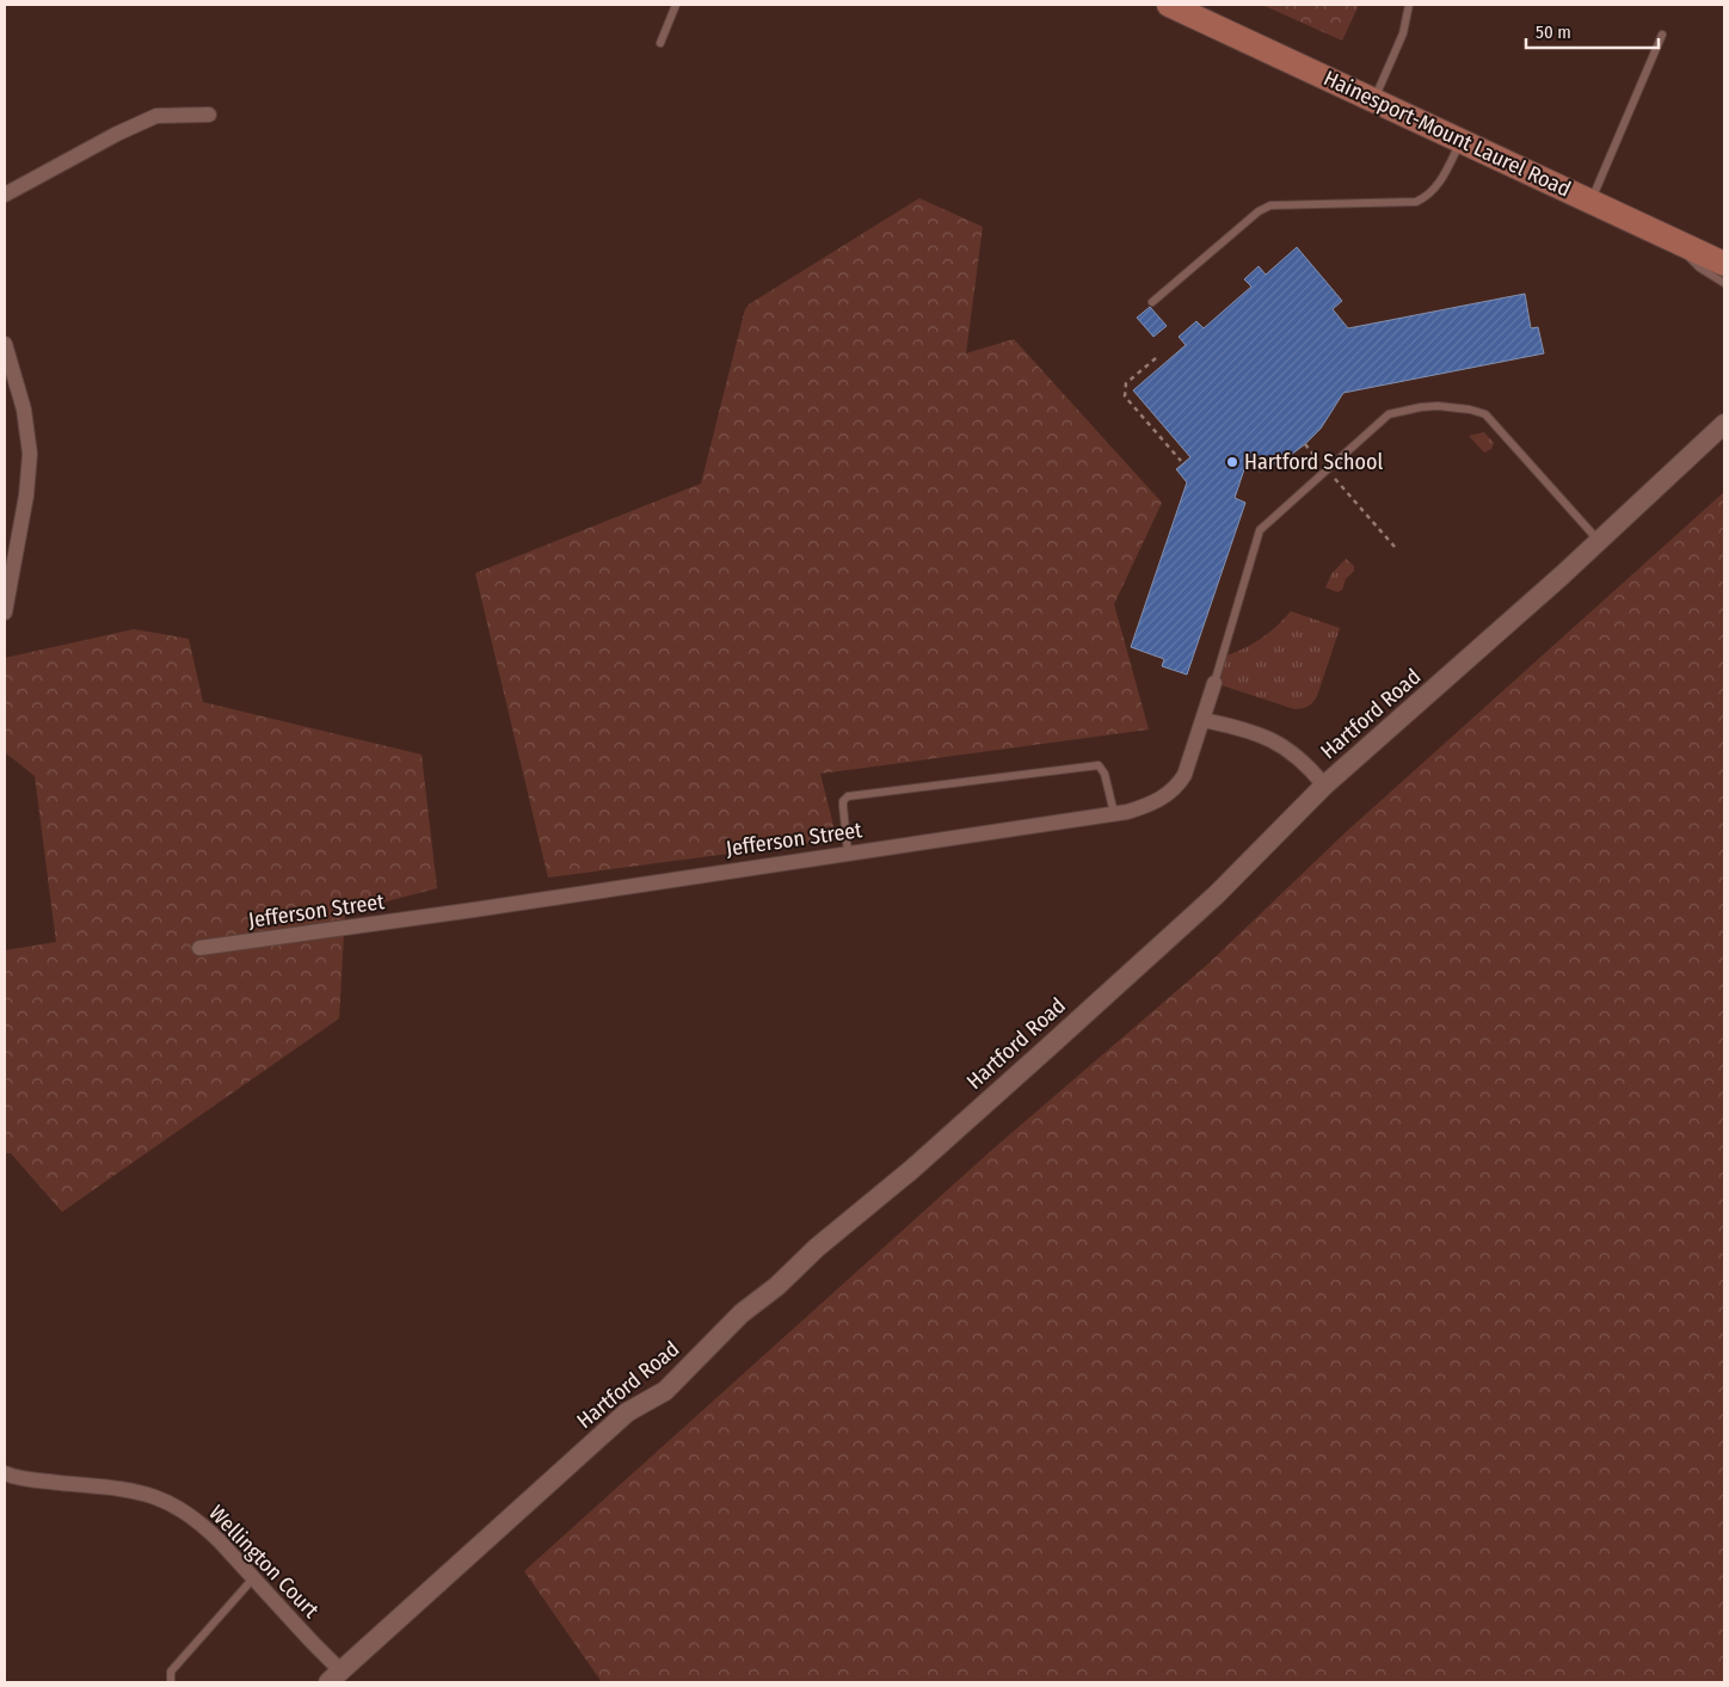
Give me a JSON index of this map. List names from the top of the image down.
{
  "streets": {
    "main road": ["Hainesport-Mount Laurel Road"],
    "street": ["Hartford Road", "Jefferson Street", "Wellington Court"]
  },
  "crossings": [
    ["Hartford Road", "Wellington Court"]
  ],
  "places": ["Hartford School"],
  "scale_bar": "50 m"
}
